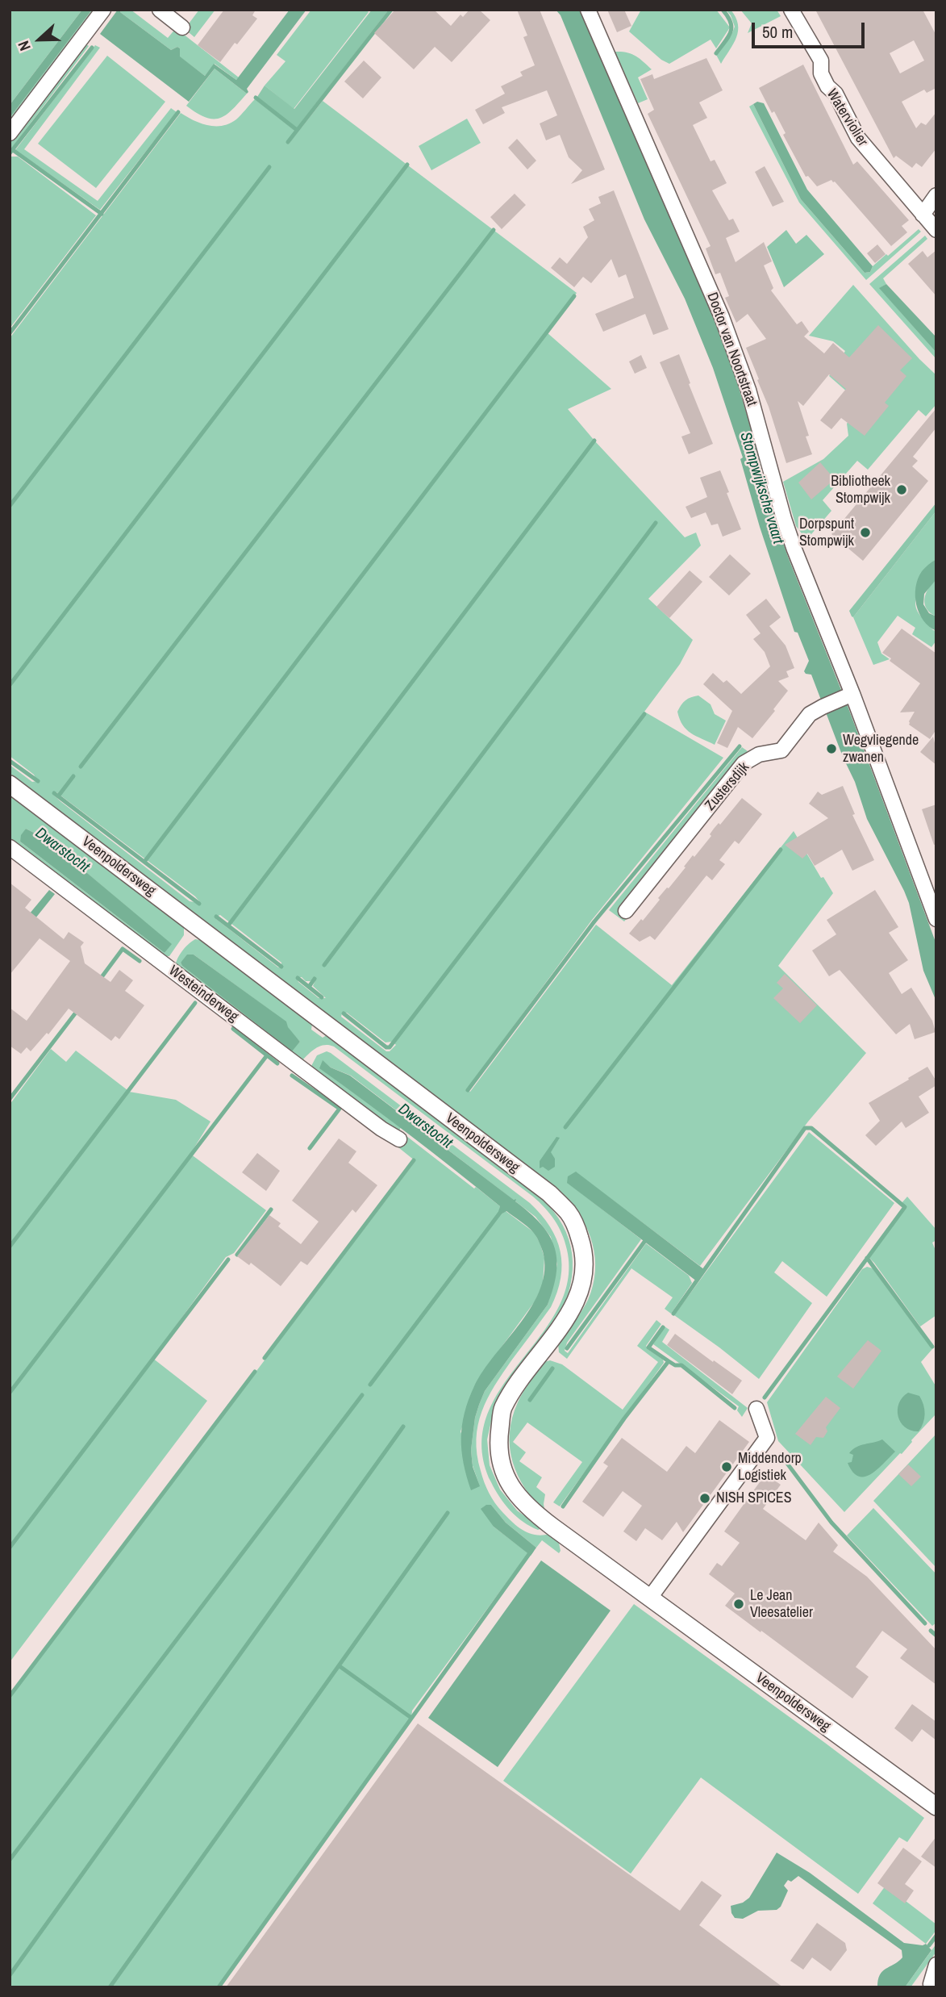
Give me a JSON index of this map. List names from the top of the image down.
{
  "streets": {
    "street": [
      "Waterviolier",
      "Doctor van Noortstraat",
      "Zustersdijk",
      "Veenpoldersweg",
      "Westeinderweg"
    ]
  },
  "crossings": [
    ["Doctor van Noortstraat", "Zustersdijk"]
  ],
  "water": ["Stompwijksche vaart", "Dwarstocht"],
  "places": [
    "Bibliotheek Stompwijk",
    "Dorpspunt Stompwijk",
    "Wegvliegende zwanen",
    "Middendorp Logistiek",
    "NISH SPICES",
    "Le Jean Vleesatelier"
  ],
  "scale_bar": "50 m",
  "north": "left"
}
